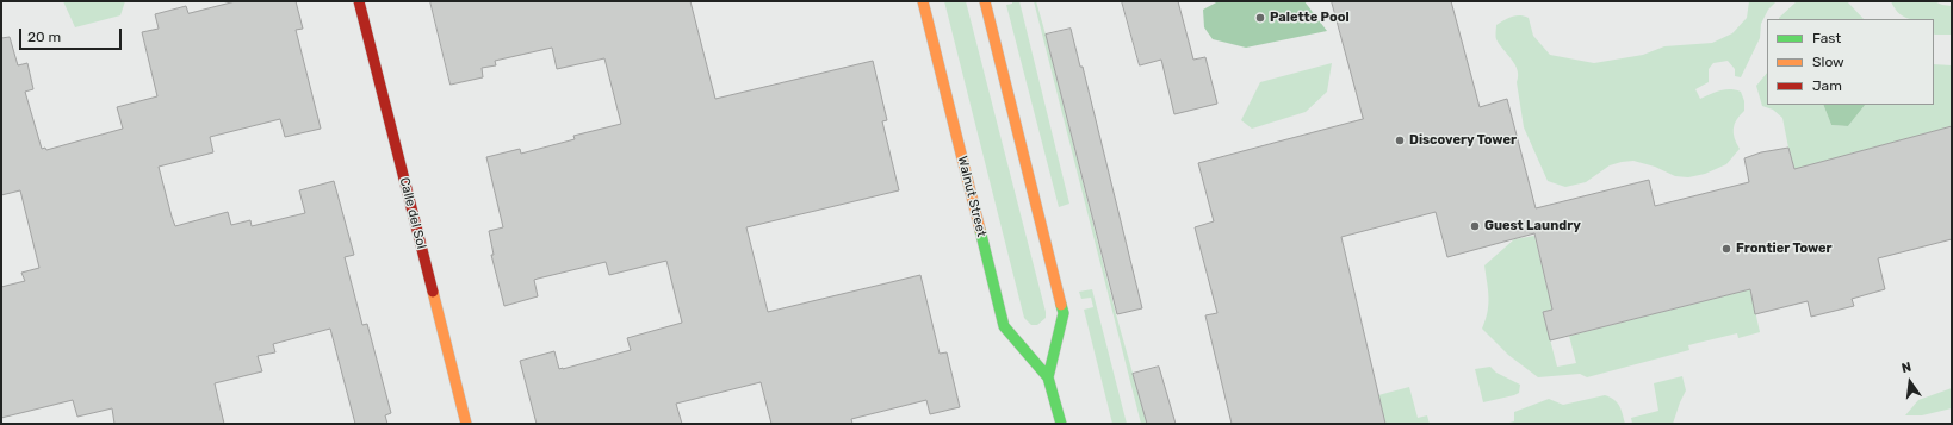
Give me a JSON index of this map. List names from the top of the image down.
{
  "streets": {
    "street": ["Walnut Street", "Calle del Sol"]
  },
  "places": [
    "Palette Pool",
    "Discovery Tower",
    "Guest Laundry",
    "Frontier Tower"
  ],
  "legend": ["Fast", "Slow", "Jam"],
  "scale_bar": "20 m",
  "north": "top"
}
